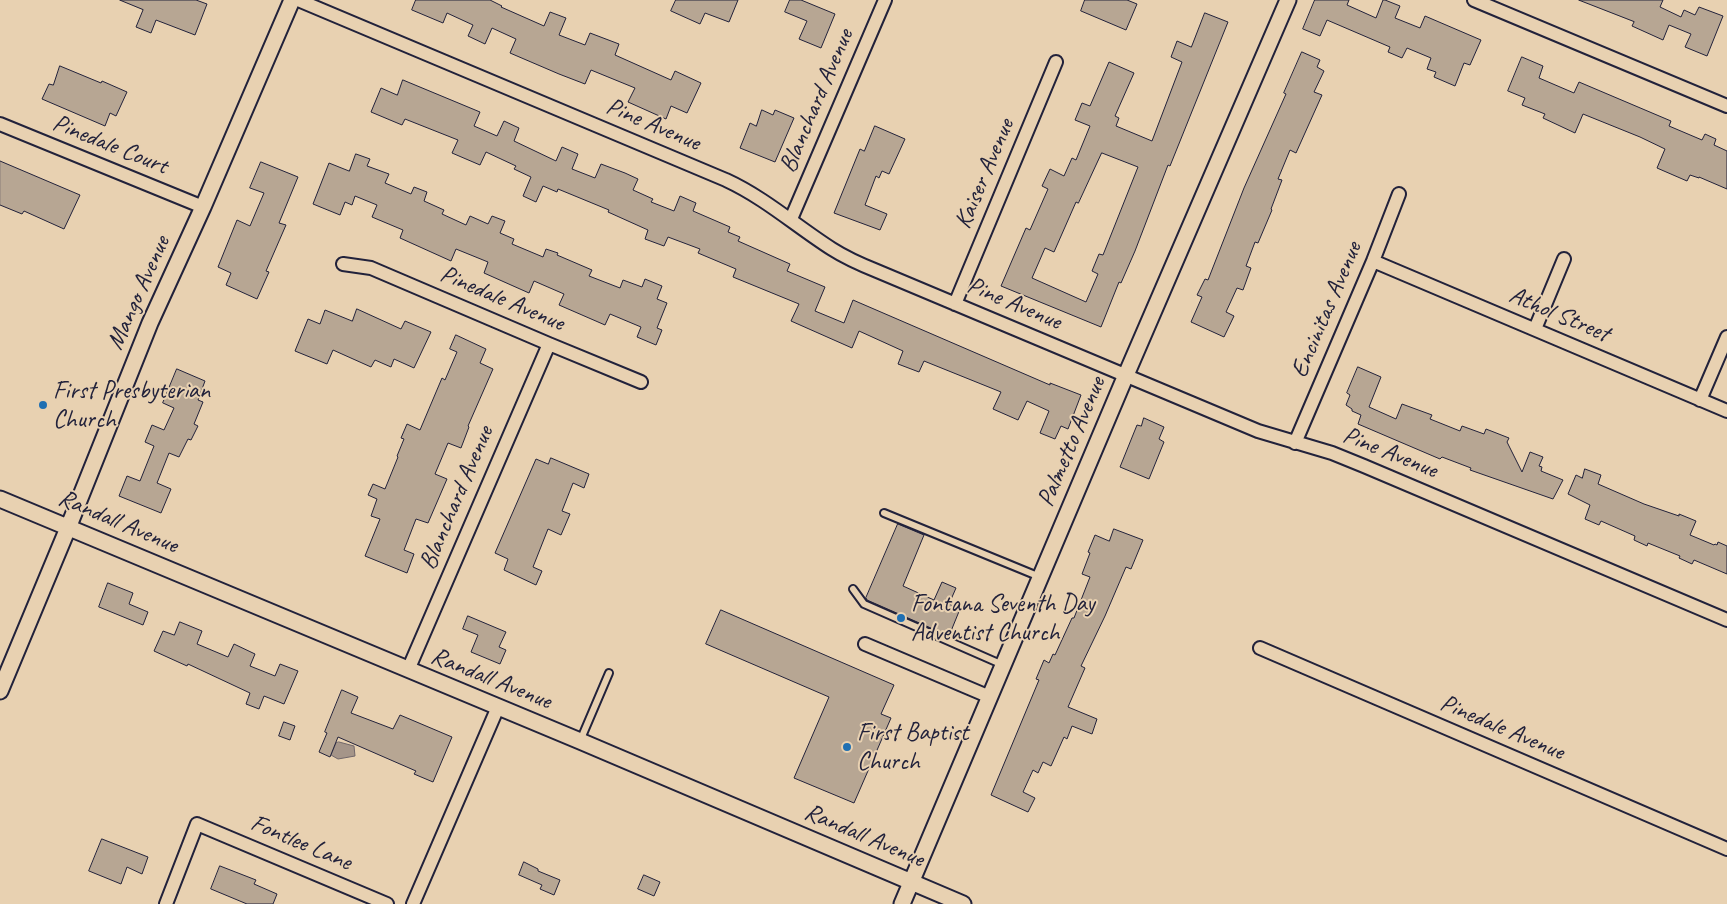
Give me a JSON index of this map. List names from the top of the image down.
{
  "streets": {
    "street": [
      "Blanchard Avenue",
      "Pine Avenue",
      "Pinedale Court",
      "Kaiser Avenue",
      "Mango Avenue",
      "Pinedale Avenue",
      "Encinitas Avenue",
      "Athol Street",
      "Palmetto Avenue",
      "Randall Avenue",
      "Fontlee Lane"
    ]
  },
  "crossings": [
    ["Blanchard Avenue", "Pine Avenue"],
    ["Blanchard Avenue", "Pinedale Avenue"],
    ["Blanchard Avenue", "Randall Avenue"],
    ["Pine Avenue", "Kaiser Avenue"],
    ["Pine Avenue", "Encinitas Avenue"],
    ["Pine Avenue", "Palmetto Avenue"],
    ["Pinedale Court", "Mango Avenue"],
    ["Mango Avenue", "Randall Avenue"],
    ["Encinitas Avenue", "Athol Street"],
    ["Palmetto Avenue", "Randall Avenue"]
  ],
  "places": ["First Presbyterian Church", "Fontana Seventh Day Adventist Church", "First Baptist Church"]
}
